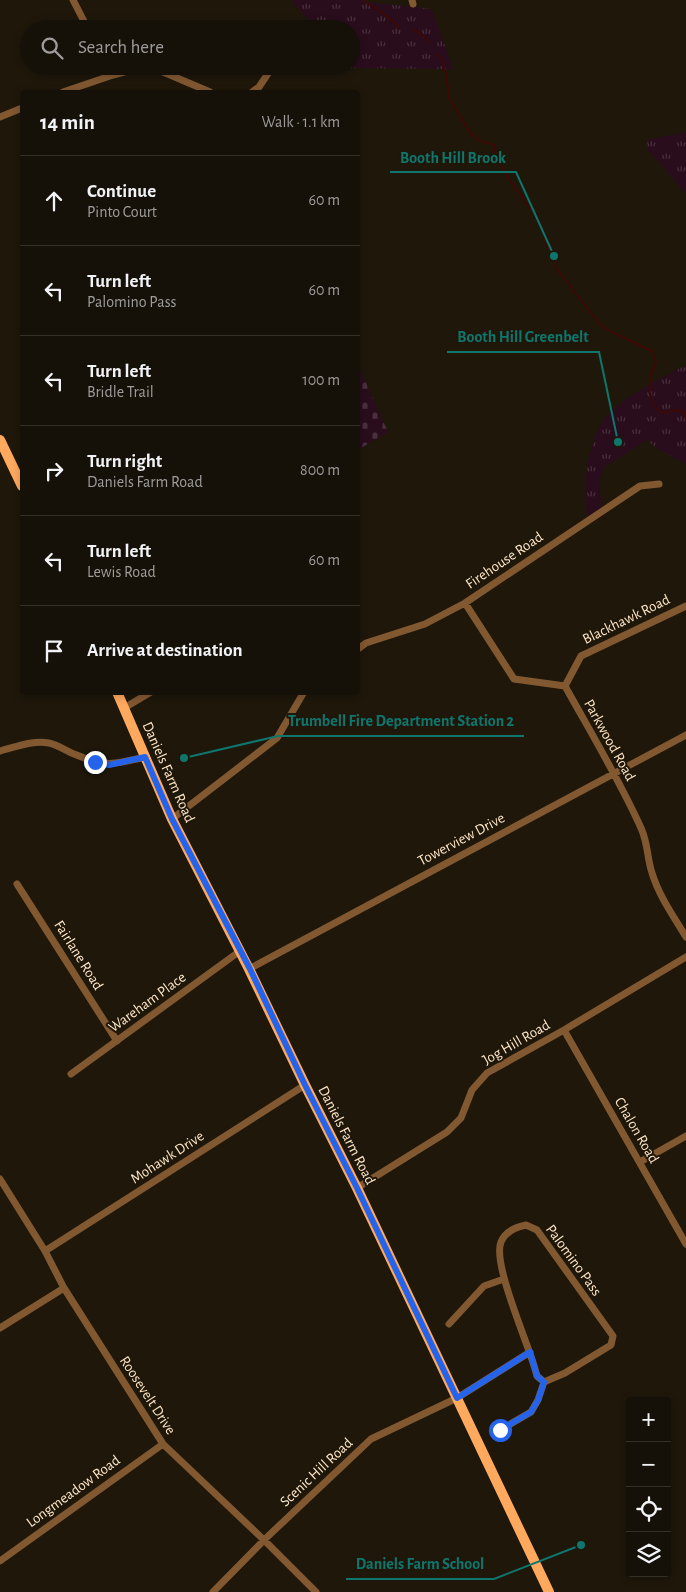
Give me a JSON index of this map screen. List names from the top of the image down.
{
  "streets": {
    "main road": ["Daniels Farm Road"],
    "street": [
      "Firehouse Road",
      "Blackhawk Road",
      "Parkwood Road",
      "Towerview Drive",
      "Fairlane Road",
      "Wareham Place",
      "Jog Hill Road",
      "Chalon Road",
      "Mohawk Drive",
      "Palomino Pass",
      "Roosevelt Drive",
      "Scenic Hill Road",
      "Longmeadow Road"
    ]
  },
  "crossings": [
    ["Blackhawk Road", "Parkwood Road"],
    ["Parkwood Road", "Towerview Drive"],
    ["Daniels Farm Road", "Towerview Drive"],
    ["Daniels Farm Road", "Wareham Place"],
    ["Daniels Farm Road", "Jog Hill Road"],
    ["Daniels Farm Road", "Mohawk Drive"],
    ["Daniels Farm Road", "Scenic Hill Road"],
    ["Fairlane Road", "Wareham Place"],
    ["Jog Hill Road", "Chalon Road"],
    ["Mohawk Drive", "Roosevelt Drive"],
    ["Palomino Pass", "Scenic Hill Road"],
    ["Roosevelt Drive", "Scenic Hill Road"],
    ["Roosevelt Drive", "Longmeadow Road"]
  ],
  "places": [
    "Booth Hill Brook",
    "Booth Hill Greenbelt",
    "Trumbell Fire Department Station 2",
    "Daniels Farm School"
  ],
  "page": {
    "search": "Search here",
    "heading": ["14 min", "Walk · 1.1 km"],
    "list": [
      ["Continue", "Pinto Court", "60 m"],
      ["Turn left", "Palomino Pass", "60 m"],
      ["Turn left", "Bridle Trail", "100 m"],
      ["Turn right", "Daniels Farm Road", "800 m"],
      ["Turn left", "Lewis Road", "60 m"],
      "Arrive at destination"
    ],
    "map_buttons": ["+", "−"]
  }
}
